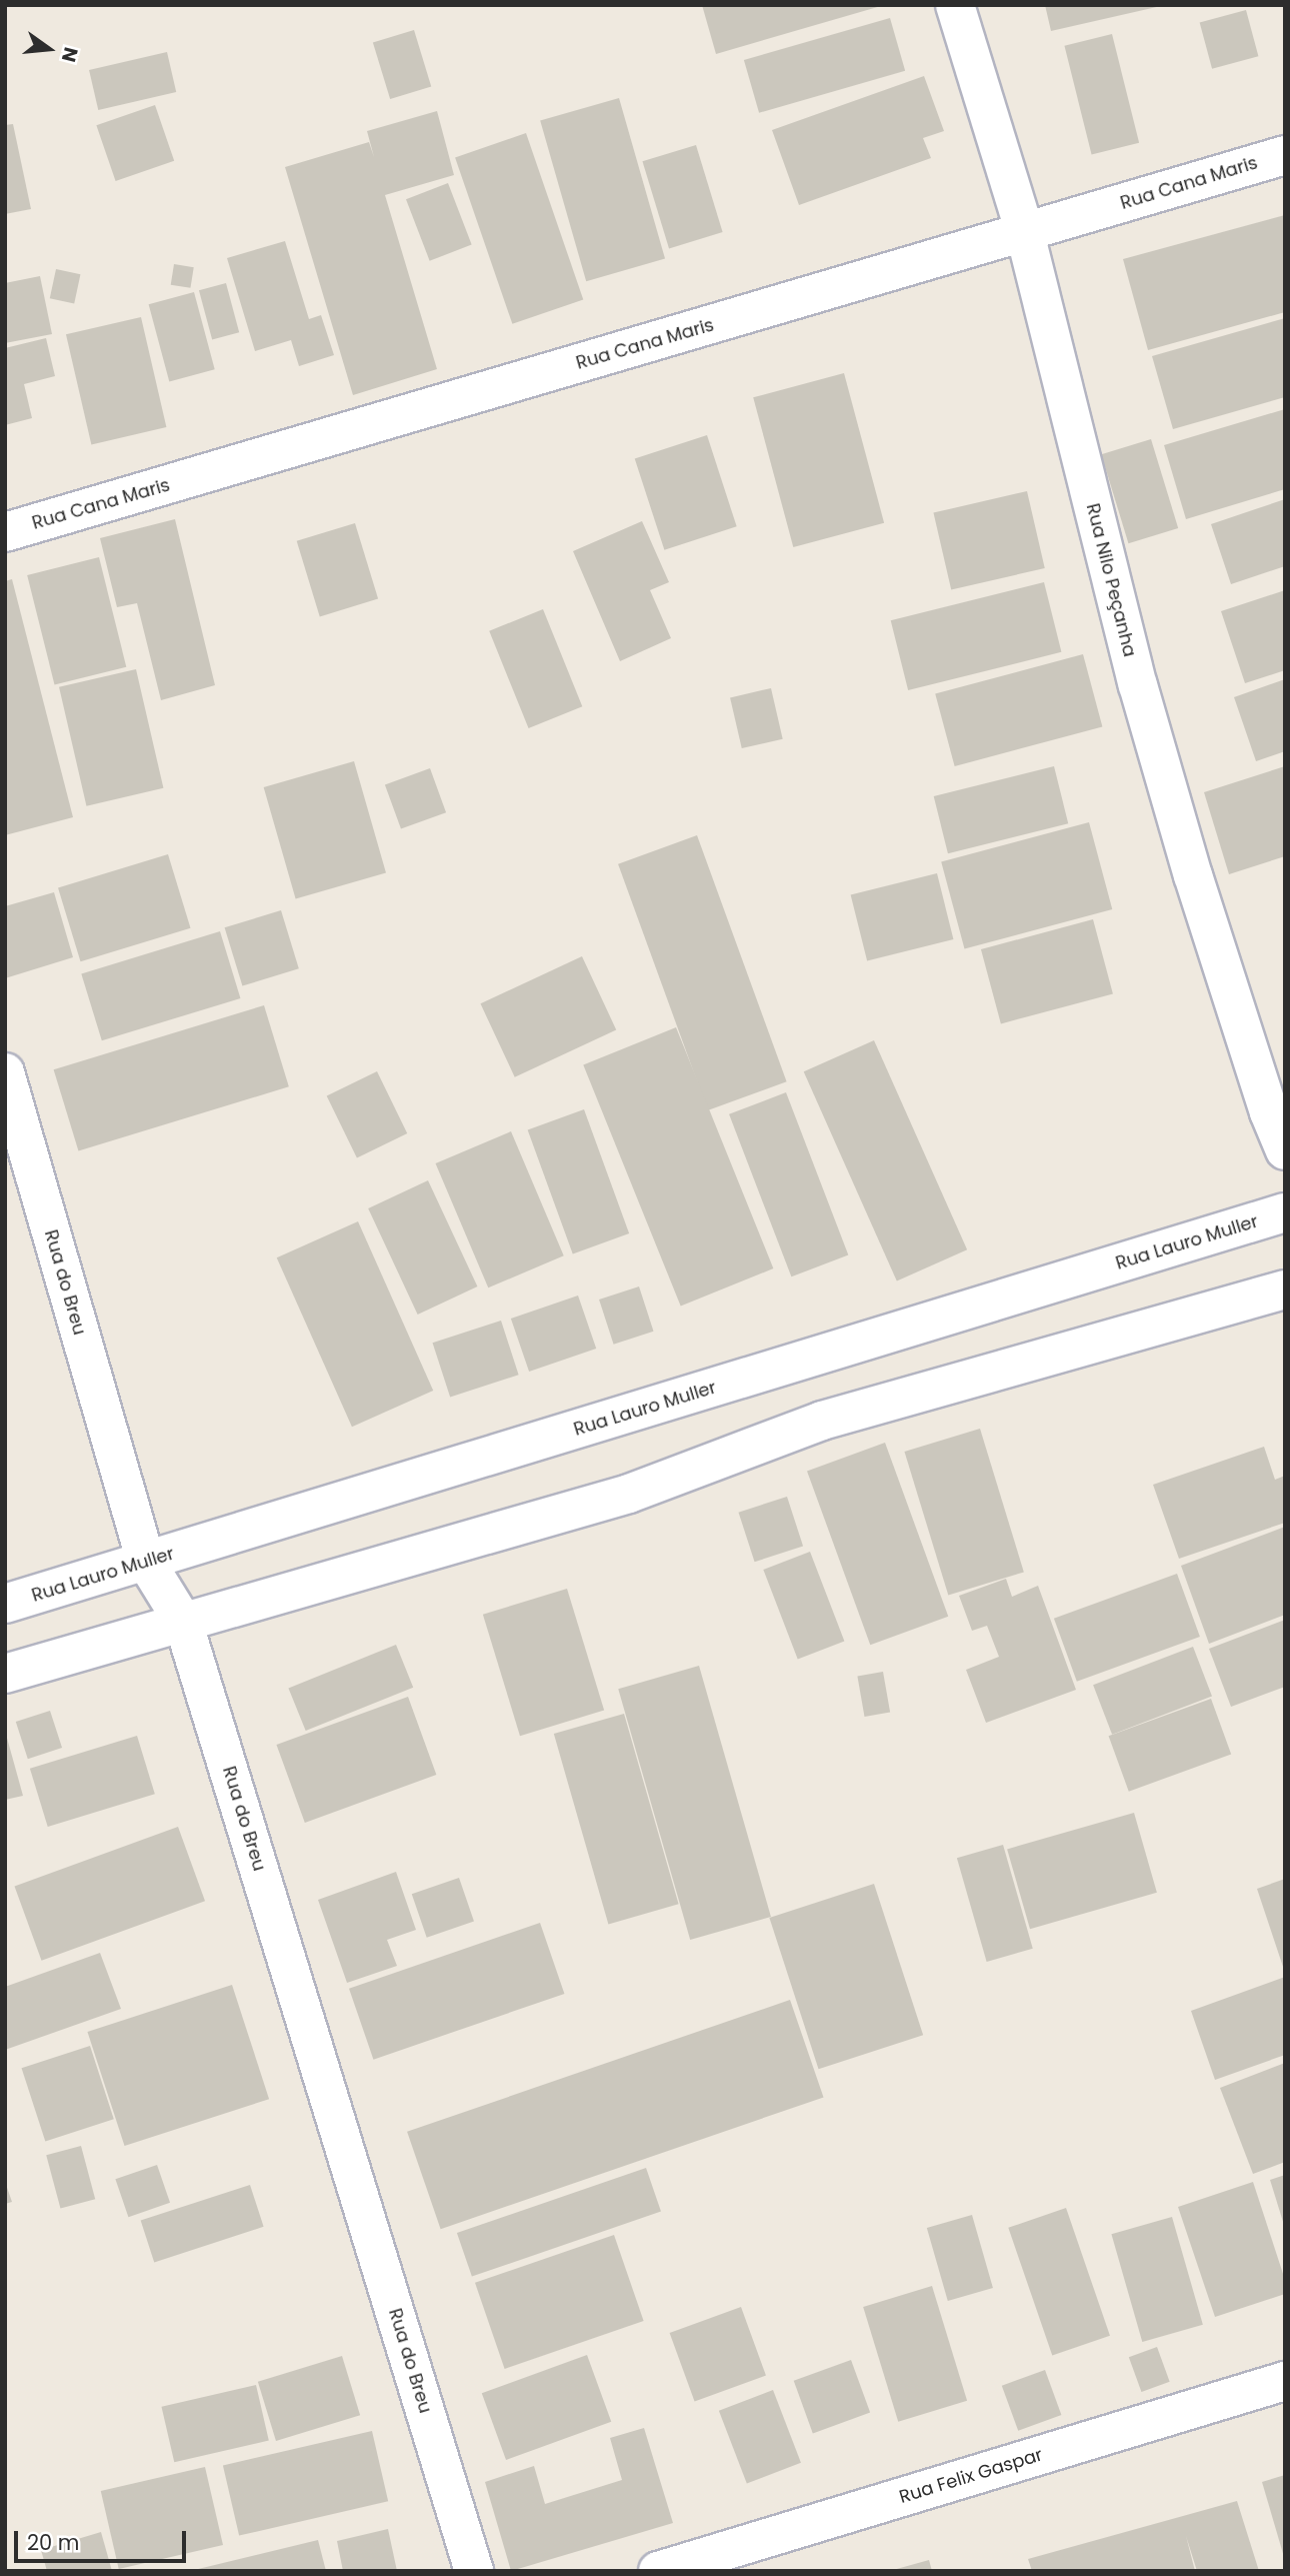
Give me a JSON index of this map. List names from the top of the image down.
{
  "streets": {
    "street": [
      "Rua Cana Maris",
      "Rua Nilo Peçanha",
      "Rua Lauro Muller",
      "Rua do Breu",
      "Rua Felix Gaspar"
    ]
  },
  "crossings": [
    ["Rua Cana Maris", "Rua Nilo Peçanha"],
    ["Rua Lauro Muller", "Rua do Breu"]
  ],
  "scale_bar": "20 m",
  "north": "right"
}
